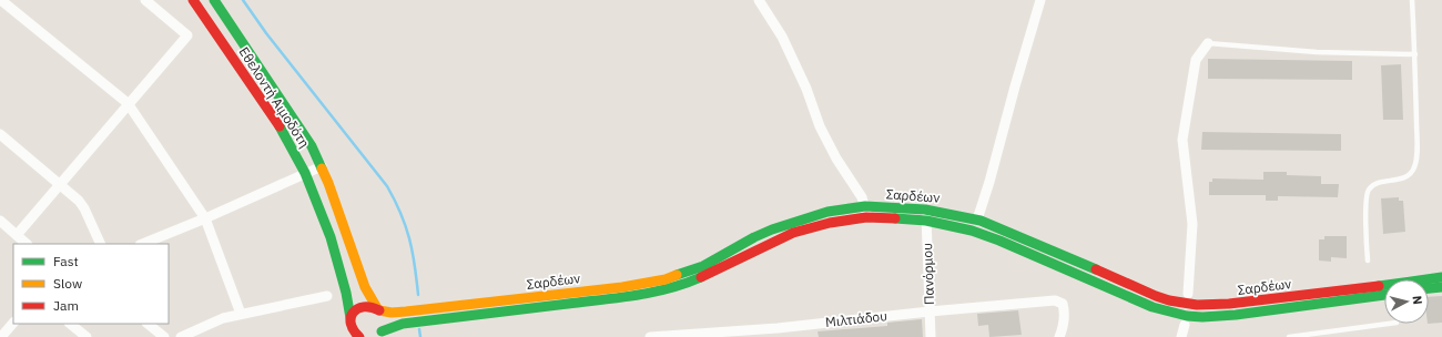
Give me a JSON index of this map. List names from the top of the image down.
{
  "streets": {
    "main road": ["Εθελοντή Αιμοδότη", "Σαρδέων"],
    "street": ["Πανόρμου", "Μιλτιάδου"]
  },
  "crossings": [
    ["Εθελοντή Αιμοδότη", "Σαρδέων"],
    ["Σαρδέων", "Πανόρμου"],
    ["Πανόρμου", "Μιλτιάδου"]
  ],
  "legend": ["Fast", "Slow", "Jam"],
  "north": "right"
}
